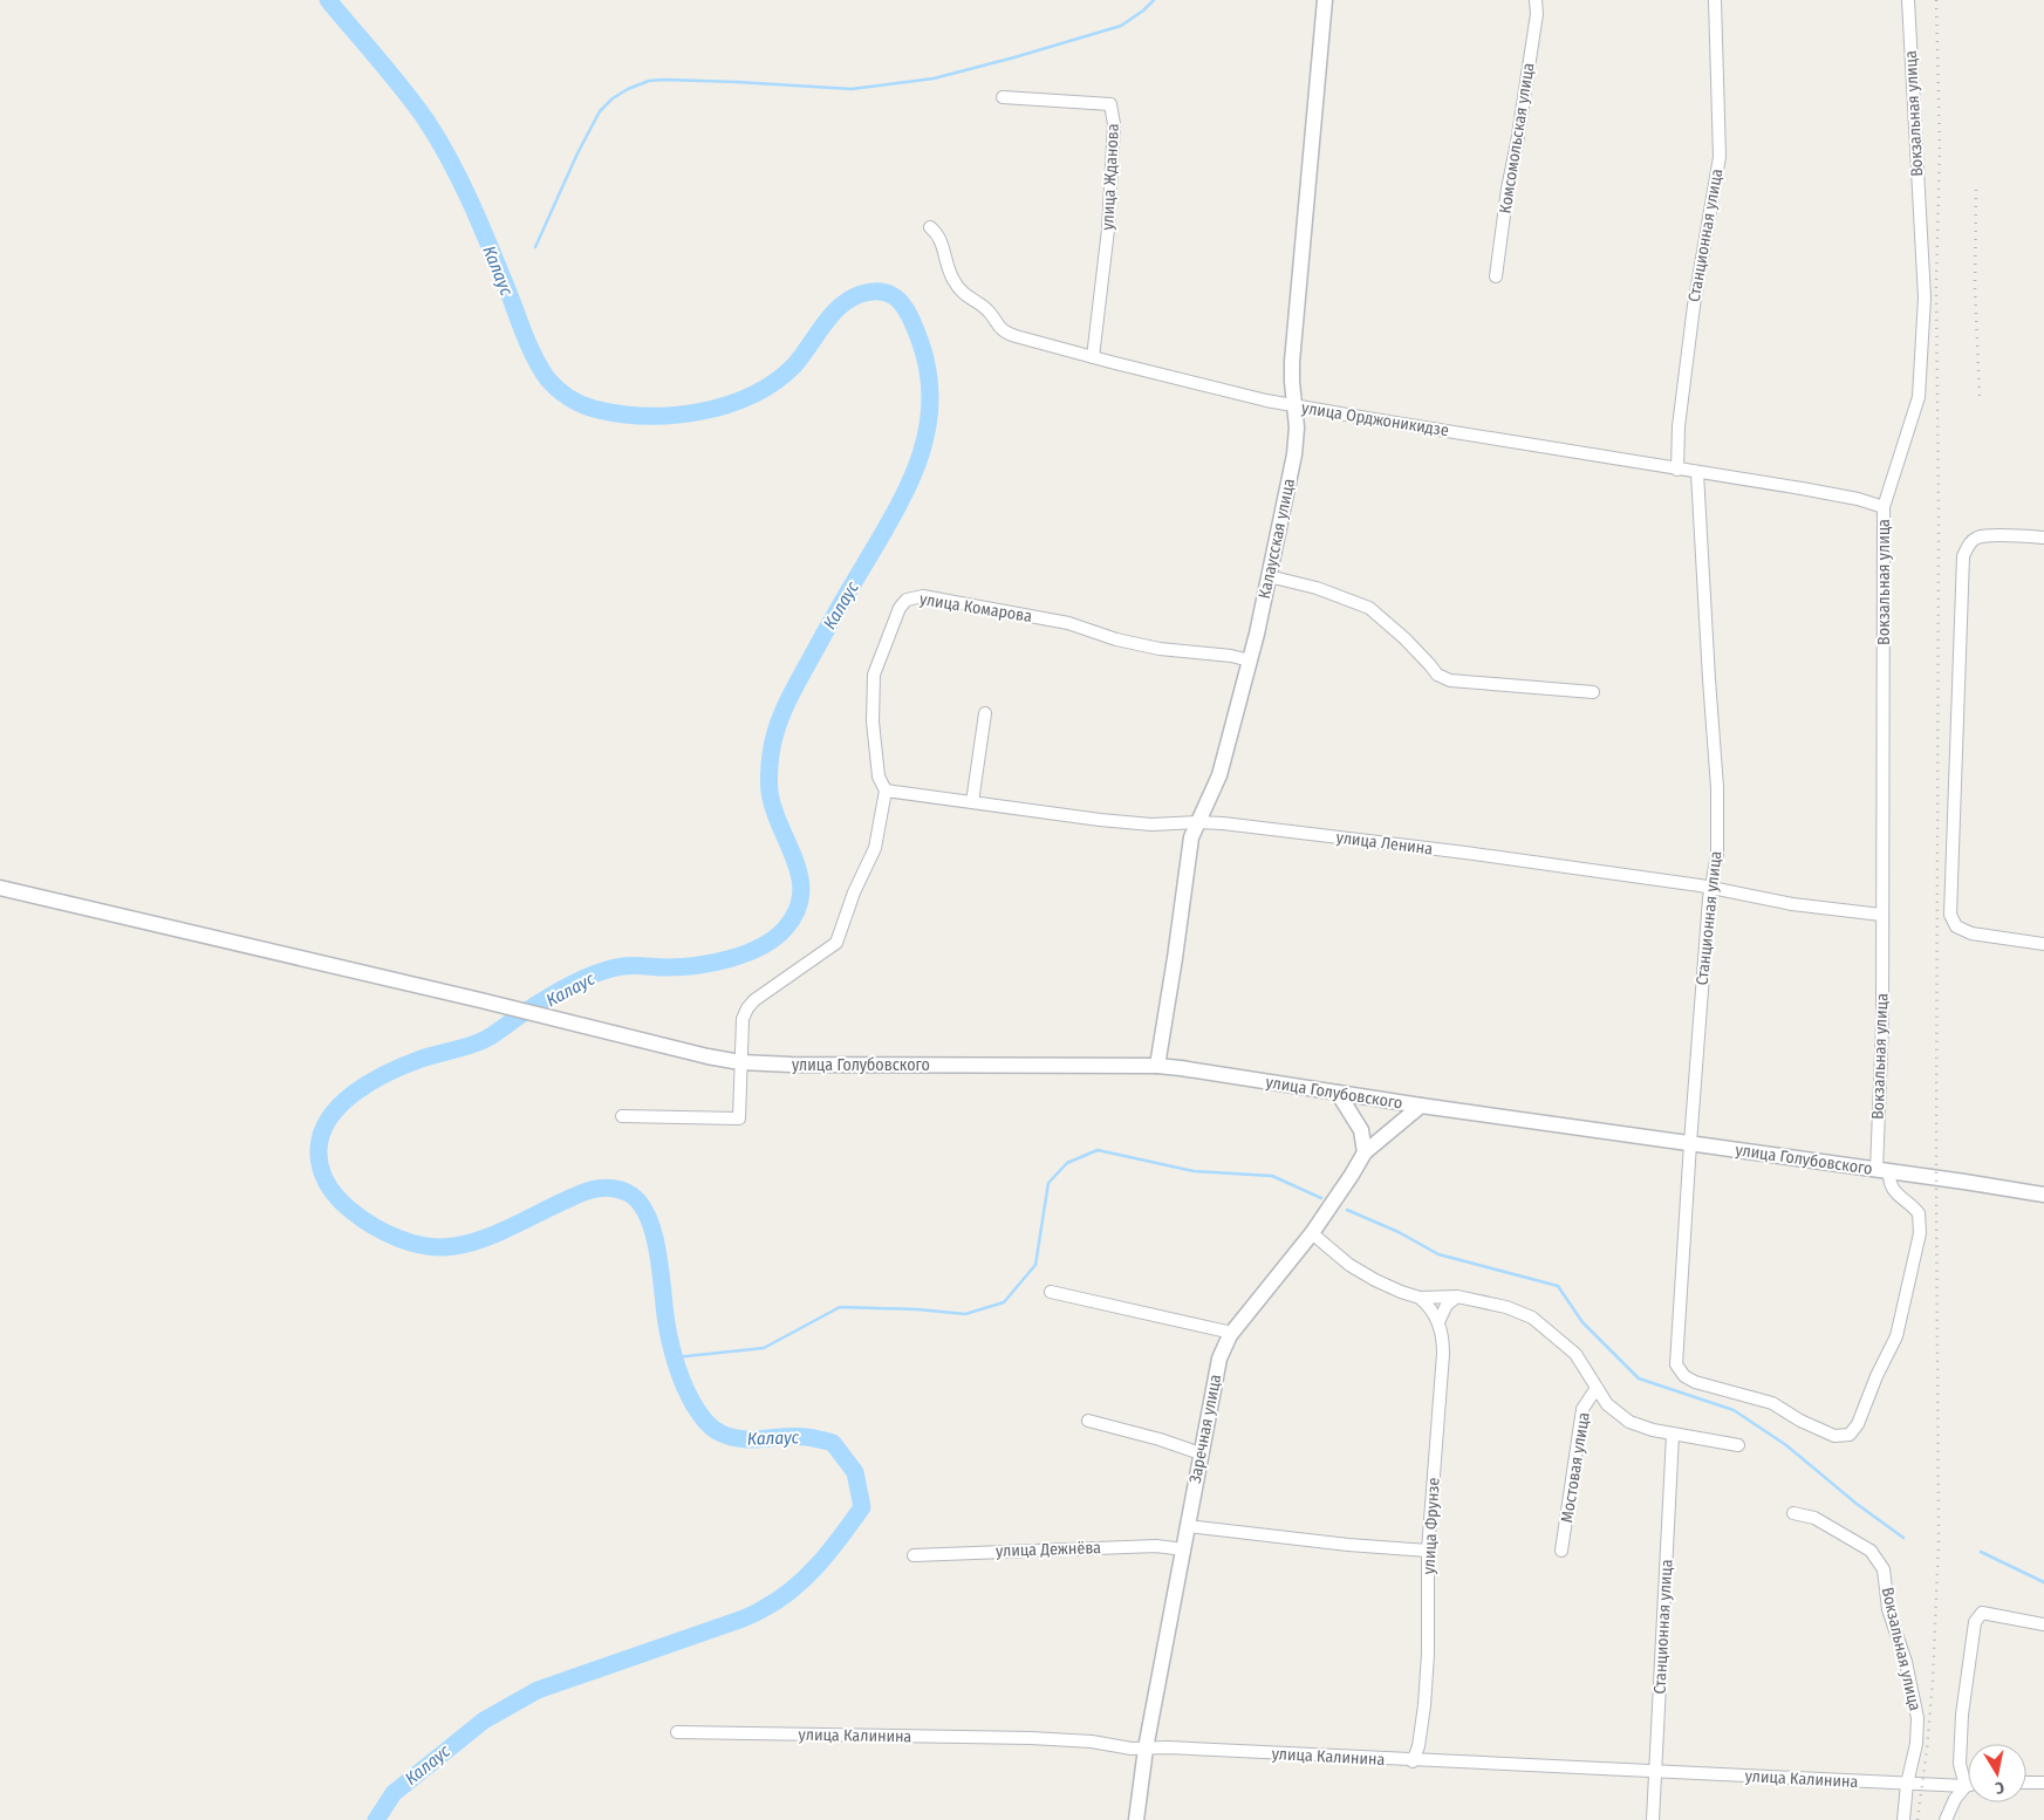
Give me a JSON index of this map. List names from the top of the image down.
{
  "streets": {
    "street": [
      "Вокзальная улица",
      "Комсомольская улица",
      "улица Жданова",
      "Станционная улица",
      "улица Орджоникидзе",
      "Калаусская улица",
      "улица Комарова",
      "улица Ленина",
      "улица Голубовского",
      "Заречная улица",
      "Мостовая улица",
      "улица Фрунзе",
      "улица Дежнёва",
      "улица Калинина"
    ]
  },
  "crossings": [
    ["Вокзальная улица", "Станционная улица"],
    ["Вокзальная улица", "улица Орджоникидзе"],
    ["Вокзальная улица", "улица Ленина"],
    ["Вокзальная улица", "улица Голубовского"],
    ["Вокзальная улица", "улица Калинина"],
    ["улица Жданова", "улица Орджоникидзе"],
    ["Станционная улица", "улица Орджоникидзе"],
    ["Станционная улица", "улица Ленина"],
    ["Станционная улица", "улица Голубовского"],
    ["Станционная улица", "улица Калинина"],
    ["улица Орджоникидзе", "Калаусская улица"],
    ["Калаусская улица", "улица Комарова"],
    ["Калаусская улица", "улица Ленина"],
    ["Калаусская улица", "улица Голубовского"],
    ["улица Комарова", "улица Ленина"],
    ["улица Комарова", "улица Голубовского"],
    ["улица Голубовского", "Заречная улица"],
    ["Заречная улица", "улица Дежнёва"],
    ["Заречная улица", "улица Калинина"],
    ["улица Фрунзе", "улица Калинина"]
  ],
  "water": ["Калаус"],
  "north": "bottom"
}
